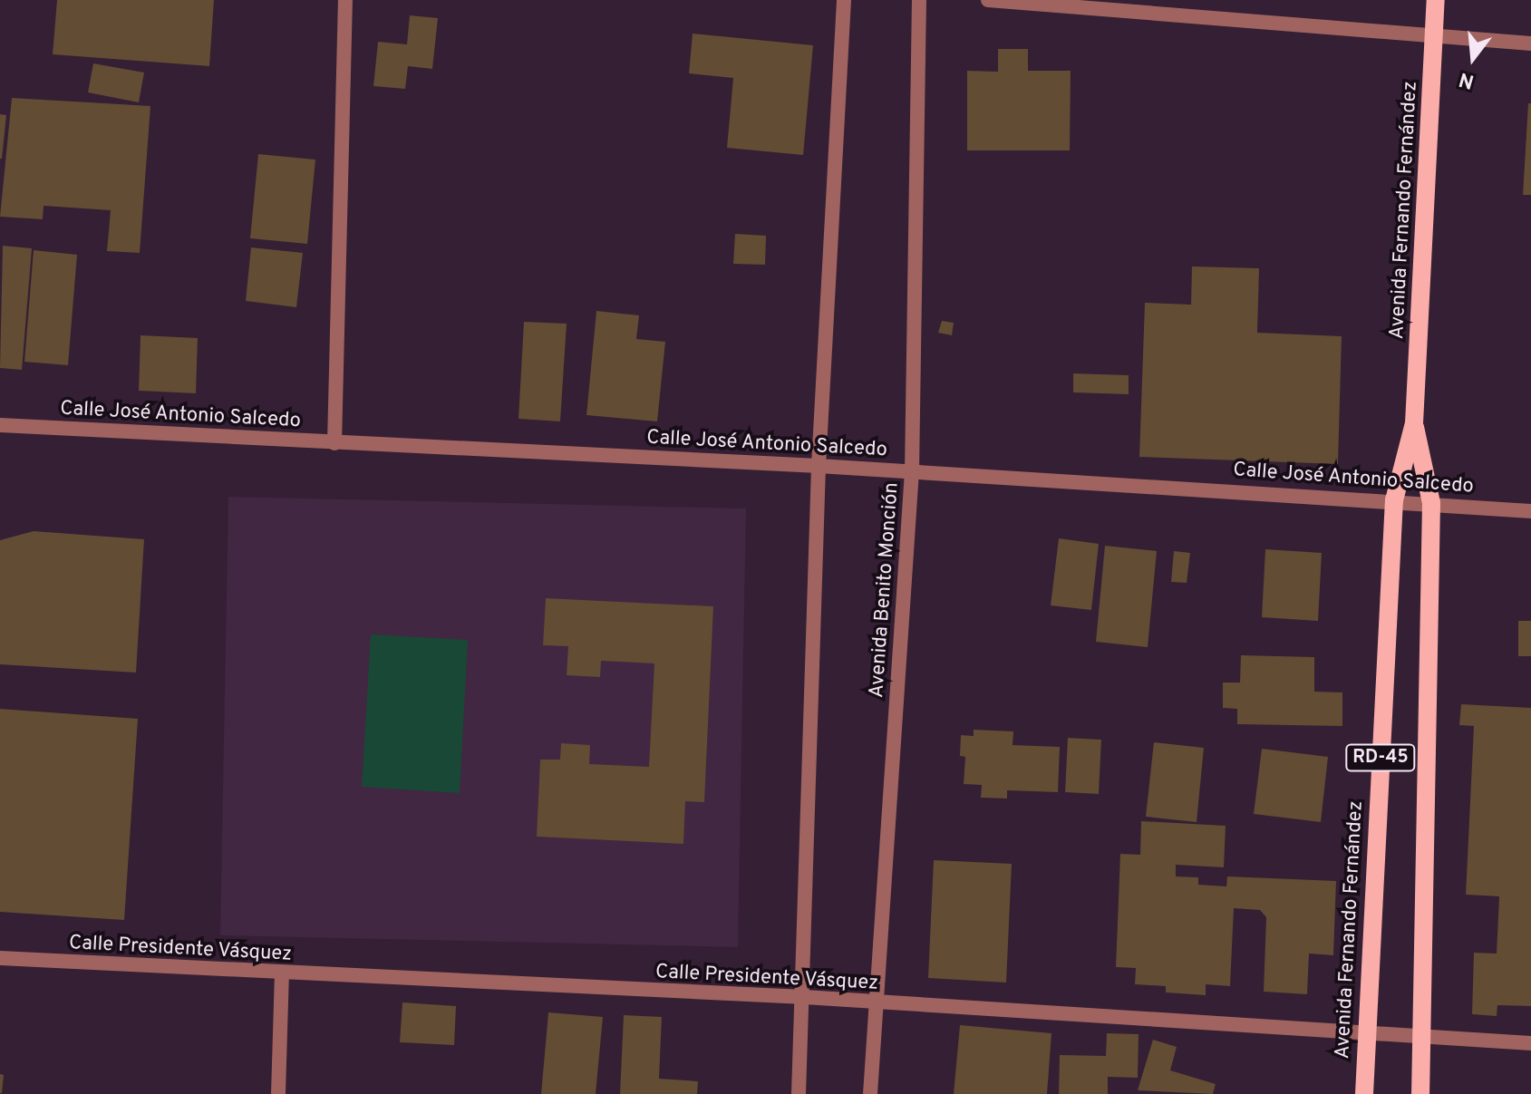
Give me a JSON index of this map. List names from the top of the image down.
{
  "streets": {
    "main road": ["Avenida Fernando Fernández", "RD-45"],
    "street": ["Calle José Antonio Salcedo", "Avenida Benito Monción", "Calle Presidente Vásquez"]
  },
  "crossings": [
    ["Avenida Fernando Fernández", "Calle José Antonio Salcedo"],
    ["Avenida Fernando Fernández", "Calle Presidente Vásquez"],
    ["Calle José Antonio Salcedo", "Avenida Benito Monción"],
    ["Avenida Benito Monción", "Calle Presidente Vásquez"]
  ],
  "north": "bottom"
}
